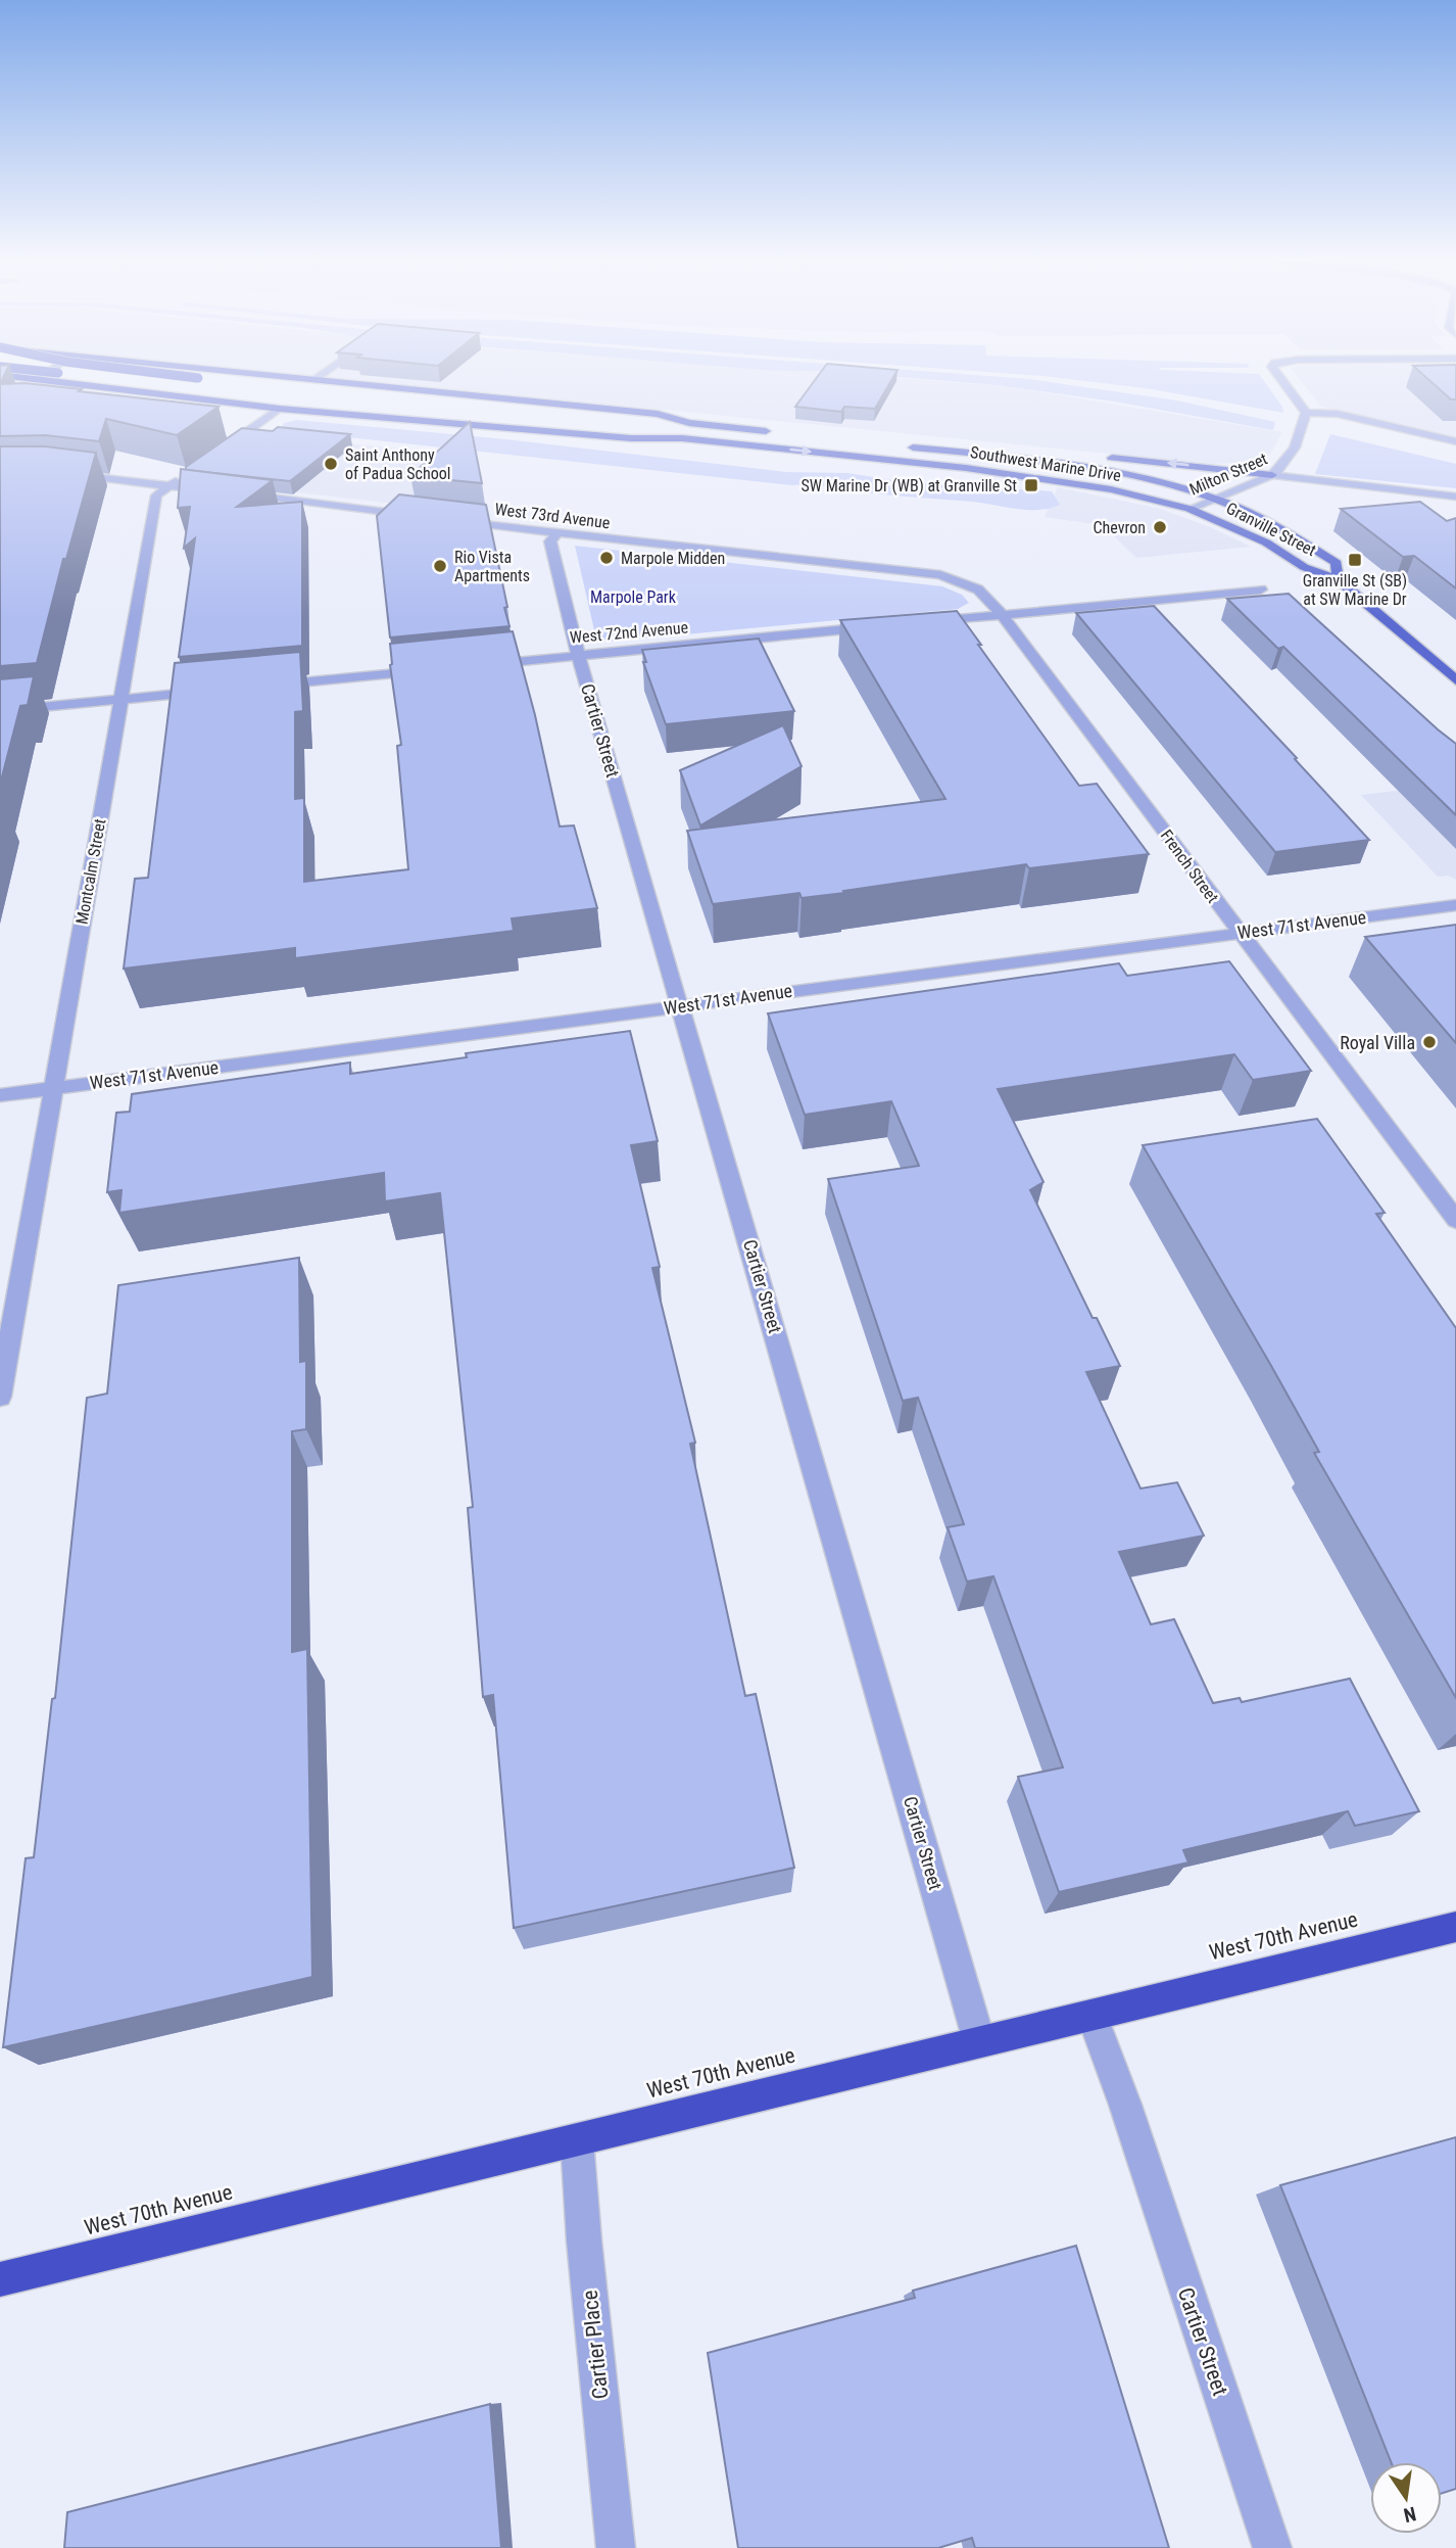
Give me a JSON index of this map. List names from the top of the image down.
{
  "streets": {
    "highway": ["West 70th Avenue"],
    "main road": ["Southwest Marine Drive", "Granville Street"],
    "street": [
      "Milton Street",
      "West 73rd Avenue",
      "West 72nd Avenue",
      "Cartier Street",
      "French Street",
      "Montcalm Street",
      "West 71st Avenue",
      "Cartier Place"
    ]
  },
  "crossings": [
    ["Southwest Marine Drive", "Milton Street"],
    ["Southwest Marine Drive", "Granville Street"],
    ["Milton Street", "Granville Street"],
    ["West 73rd Avenue", "Cartier Street"],
    ["West 73rd Avenue", "French Street"],
    ["West 72nd Avenue", "Cartier Street"],
    ["Cartier Street", "West 71st Avenue"],
    ["Cartier Street", "West 70th Avenue"],
    ["French Street", "West 71st Avenue"],
    ["Montcalm Street", "West 71st Avenue"],
    ["West 70th Avenue", "Cartier Place"]
  ],
  "parks": ["Marpole Park"],
  "places": {
    "other": [
      "Saint Anthony of Padua School",
      "Chevron",
      "Marpole Midden",
      "Rio Vista Apartments",
      "Royal Villa"
    ],
    "transit": ["SW Marine Dr (WB) at Granville St", "Granville St (SB) at SW Marine Dr"]
  },
  "north": "bottom"
}
